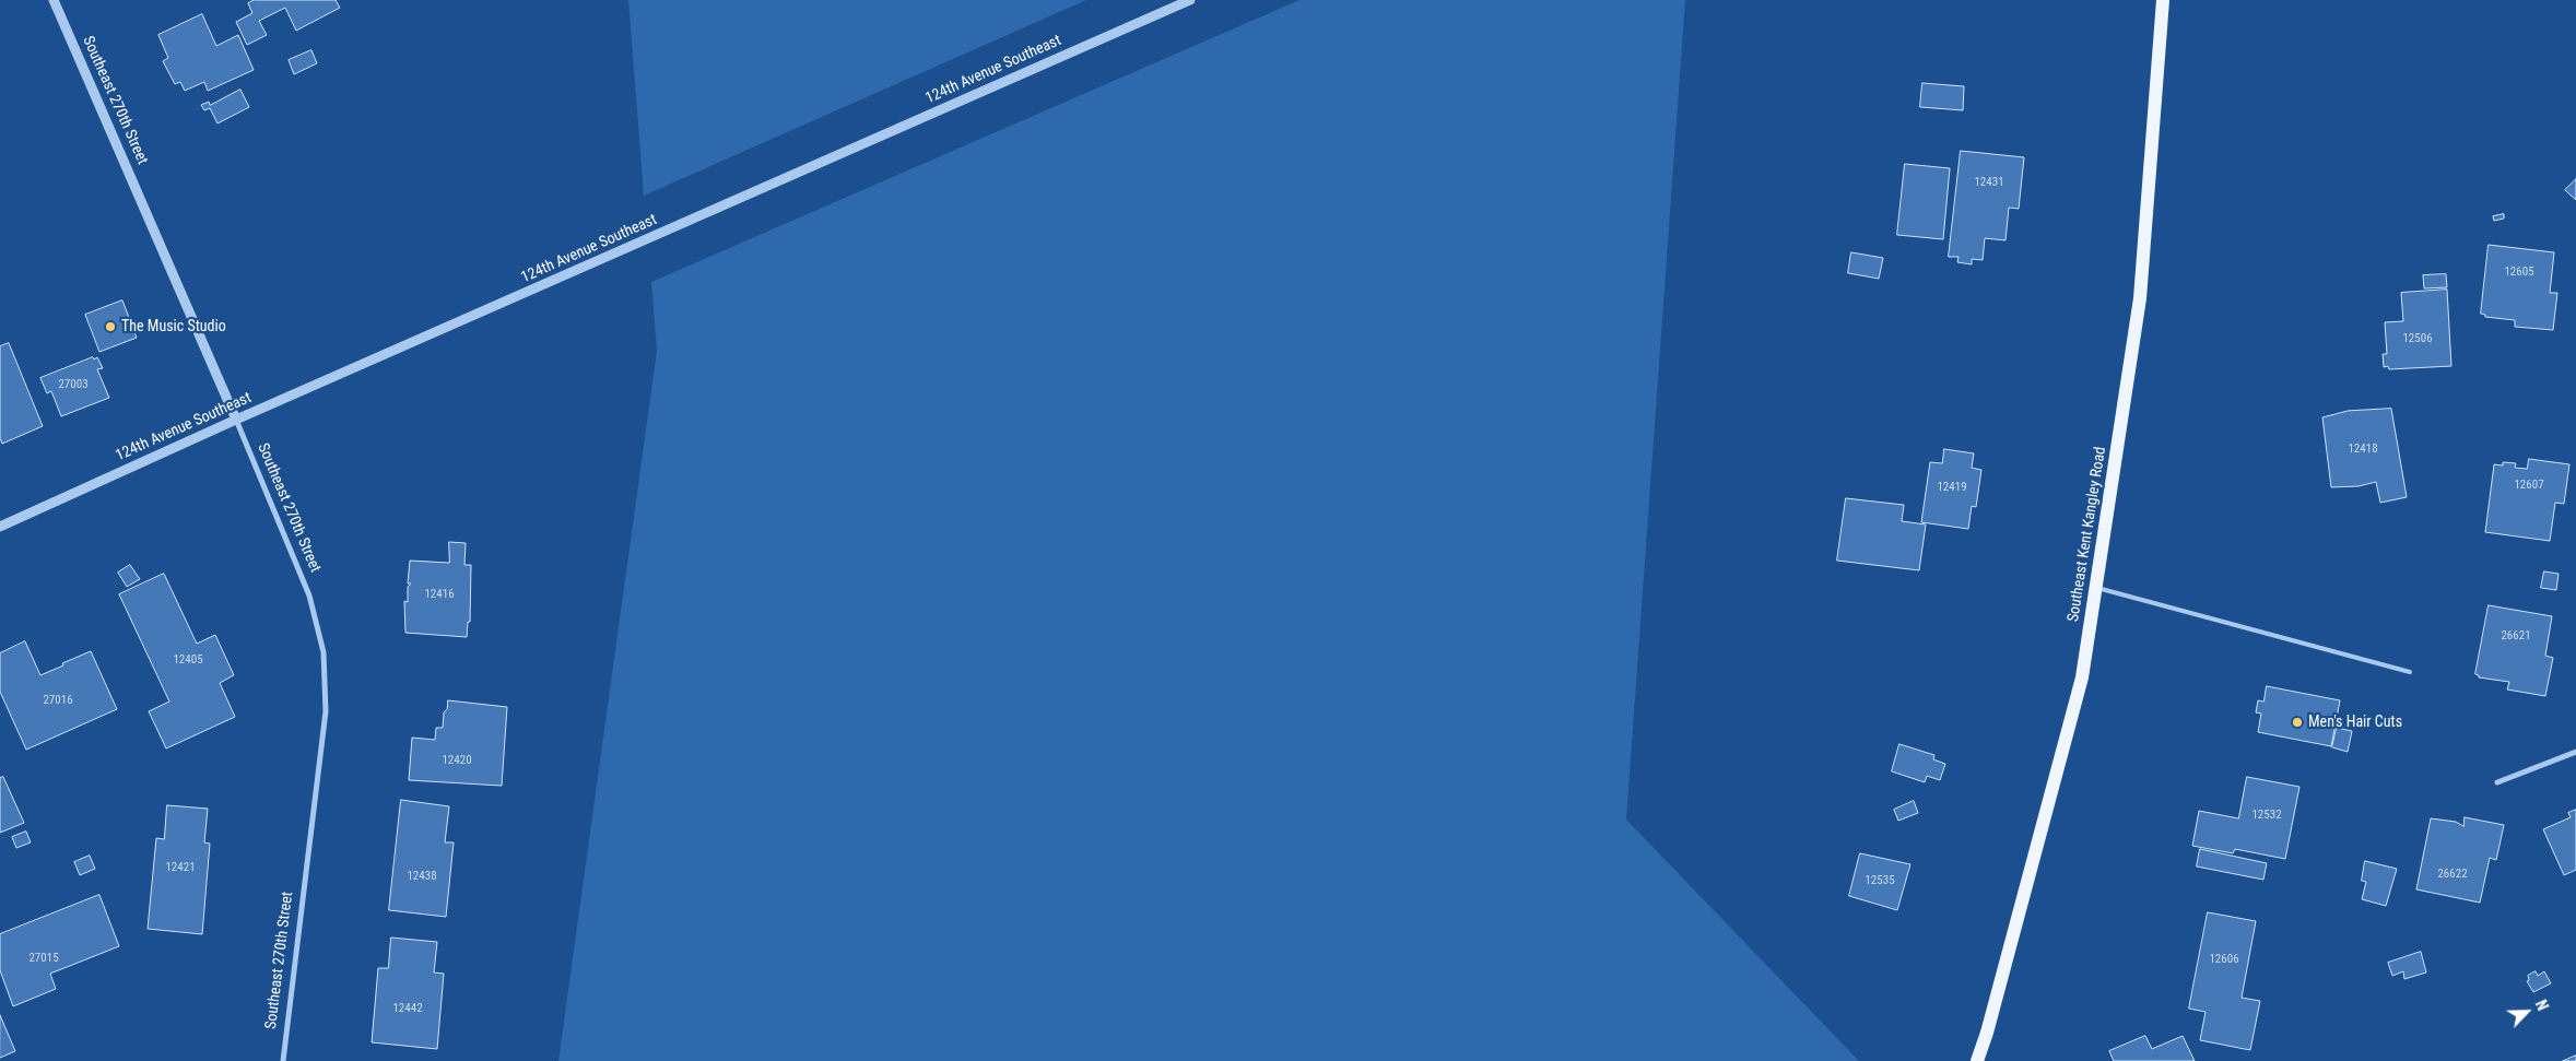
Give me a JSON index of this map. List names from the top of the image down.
{
  "streets": {
    "main road": ["Southeast Kent Kangley Road"],
    "street": ["124th Avenue Southeast", "Southeast 270th Street"]
  },
  "crossings": [
    ["124th Avenue Southeast", "Southeast 270th Street"]
  ],
  "places": ["The Music Studio", "Men's Hair Cuts"],
  "house_numbers": [
    "12431",
    "12605",
    "12506",
    "27003",
    "12418",
    "12607",
    "12419",
    "12416",
    "26621",
    "12405",
    "27016",
    "12420",
    "12532",
    "12421",
    "26622",
    "12438",
    "12535",
    "27015",
    "12606",
    "12442"
  ],
  "north": "top right"
}
